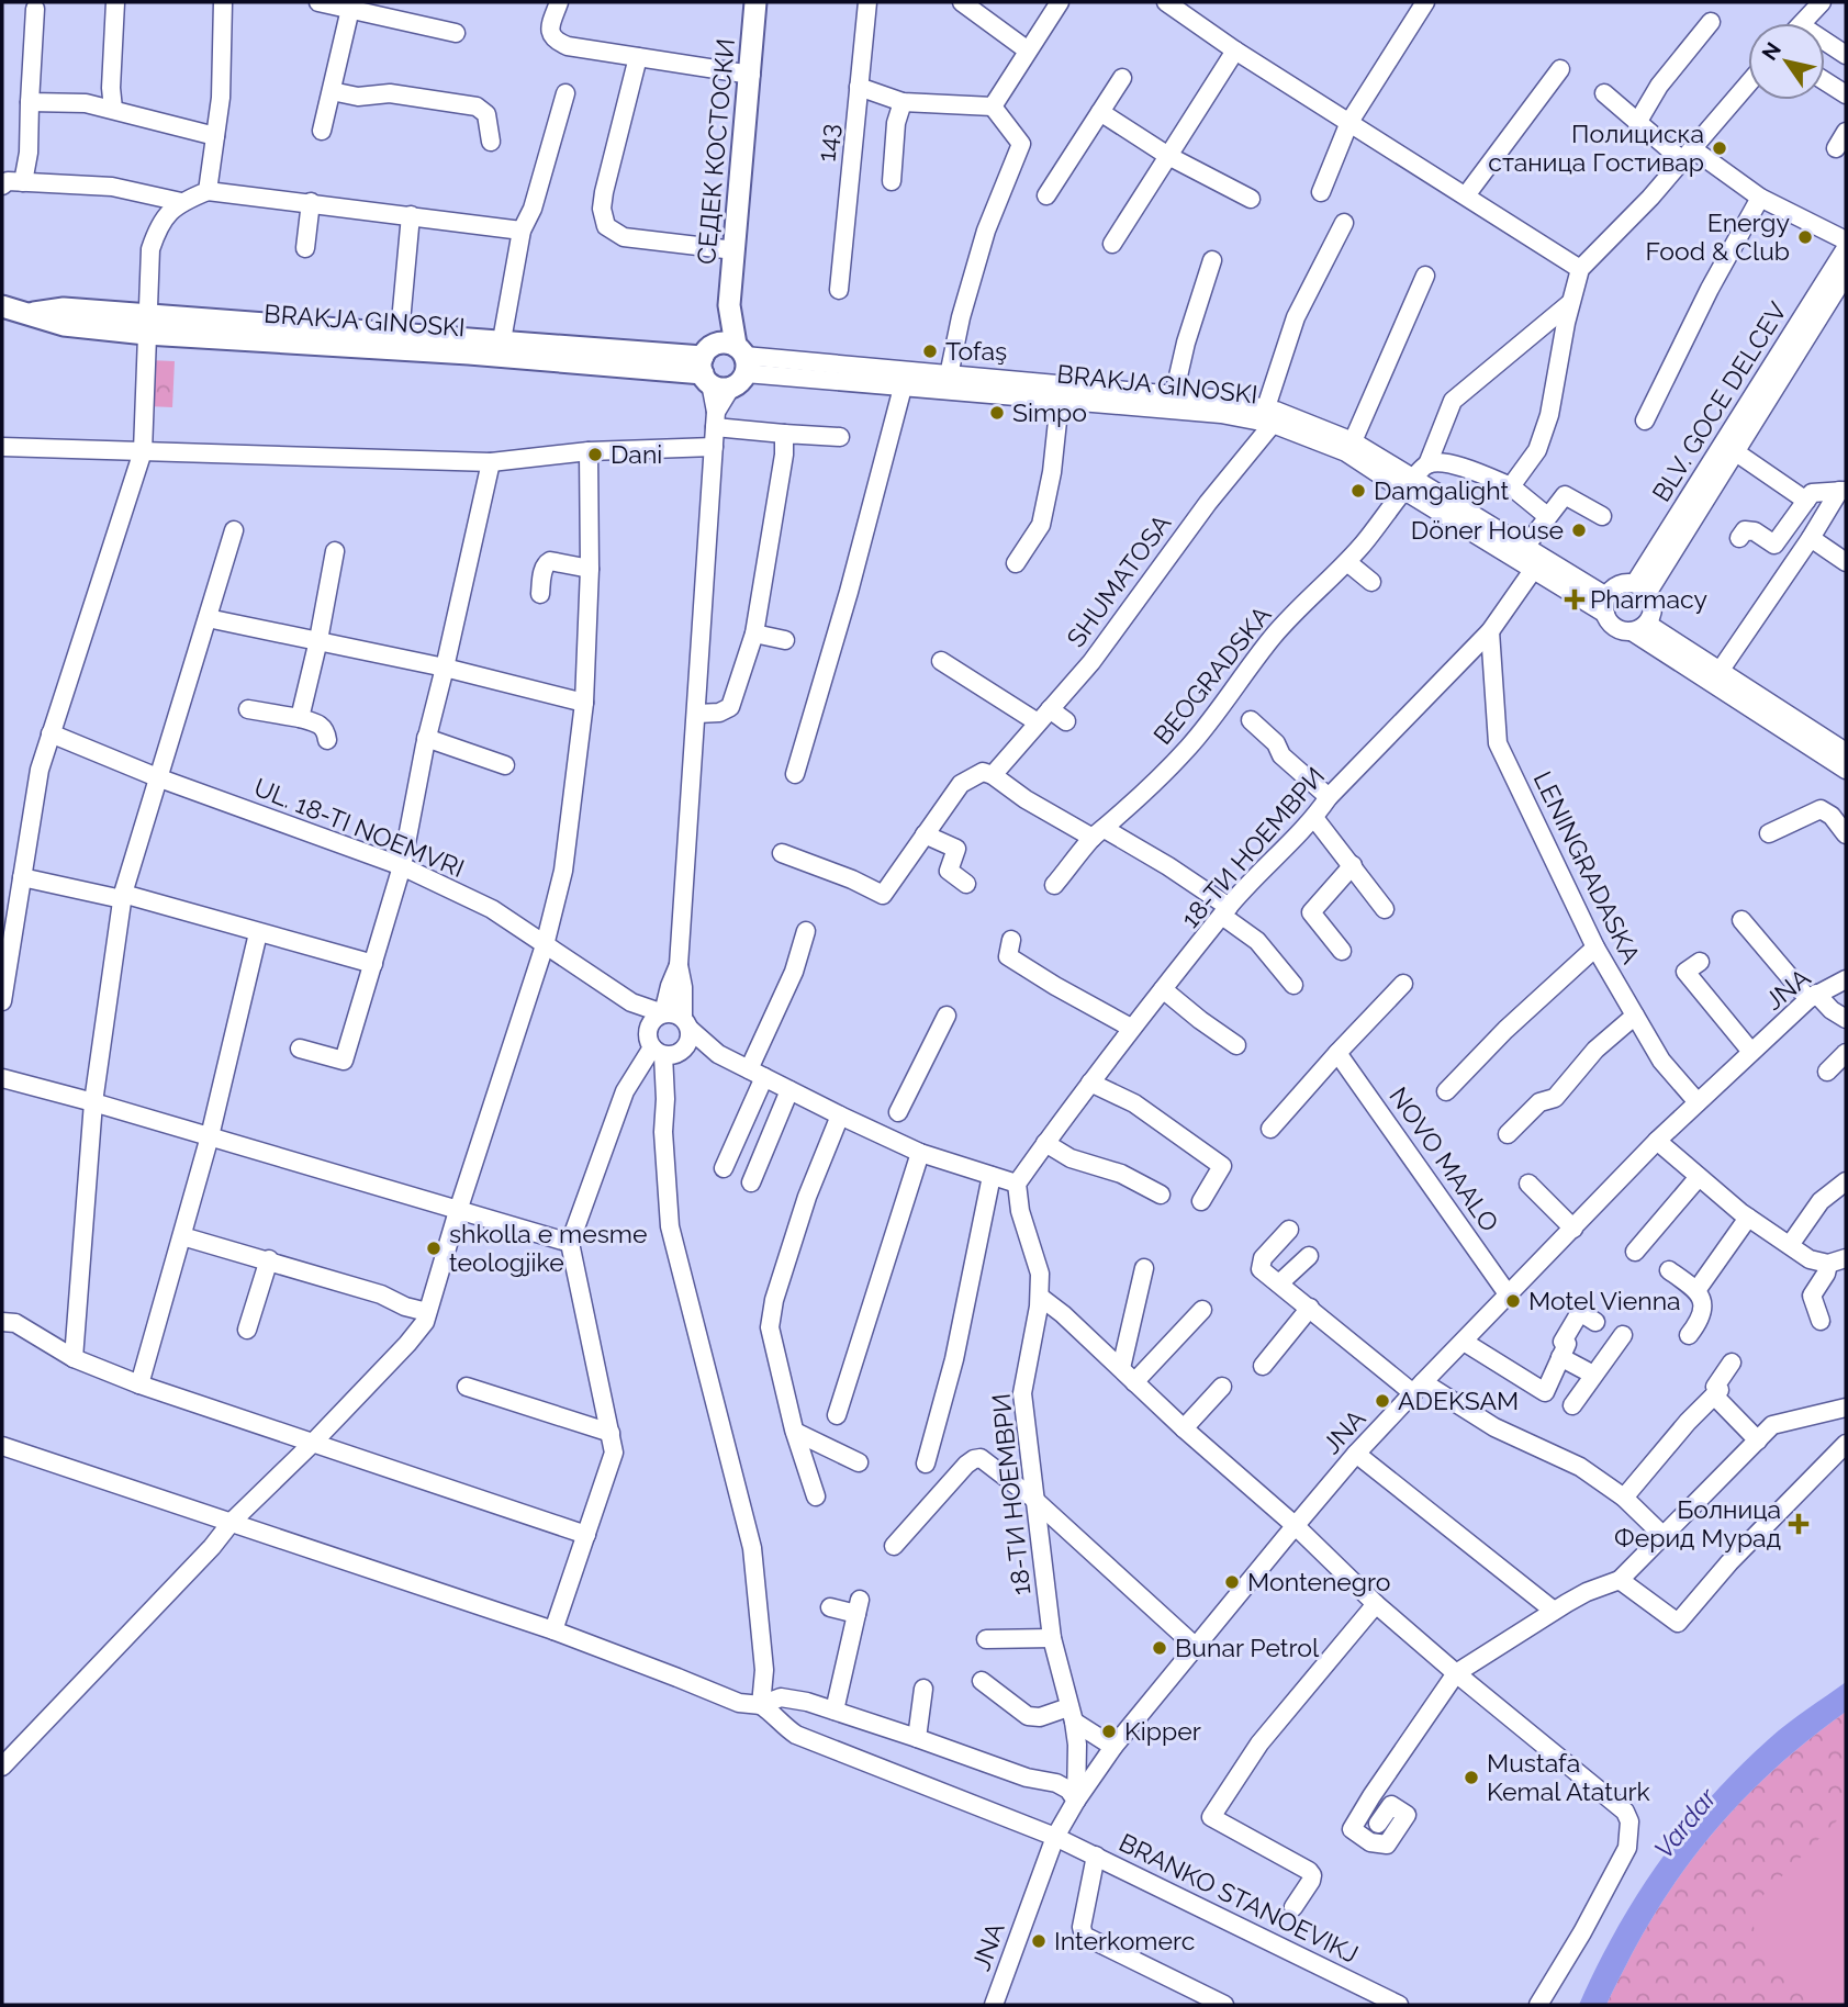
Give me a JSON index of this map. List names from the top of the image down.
{
  "streets": {
    "main road": ["СЕДЕК КОСТОСКИ", "BRAKJA GINOSKI"],
    "street": [
      "143",
      "BLV. GOCE DELCEV",
      "SHUMATOSA",
      "BEOGRADSKA",
      "UL. 18-TI NOEMVRI",
      "18-ТИ НОЕМВРИ",
      "LENINGRADASKA",
      "JNA",
      "NOVO MAALO",
      "BRANKO STANOEVIKJ"
    ]
  },
  "crossings": [
    ["СЕДЕК КОСТОСКИ", "BRAKJA GINOSKI"],
    ["BRAKJA GINOSKI", "BLV. GOCE DELCEV"],
    ["BRAKJA GINOSKI", "SHUMATOSA"],
    ["BRAKJA GINOSKI", "BEOGRADSKA"],
    ["BRAKJA GINOSKI", "18-ТИ НОЕМВРИ"],
    ["18-ТИ НОЕМВРИ", "LENINGRADASKA"],
    ["18-ТИ НОЕМВРИ", "JNA"],
    ["LENINGRADASKA", "JNA"],
    ["JNA", "NOVO MAALO"],
    ["JNA", "BRANKO STANOEVIKJ"]
  ],
  "water": ["Vardar"],
  "places": {
    "other": [
      "Полициска станица Гостивар",
      "Energy Food & Club",
      "Tofaş",
      "Simpo",
      "Dani",
      "Damgalight",
      "Döner House",
      "shkolla e mesme teologjike",
      "Motel Vienna",
      "ADEKSAM",
      "Montenegro",
      "Bunar Petrol",
      "Kipper",
      "Mustafa Kemal Ataturk",
      "Interkomerc"
    ],
    "health": ["Pharmacy", "Болница Ферид Мурад"]
  },
  "north": "top left"
}
